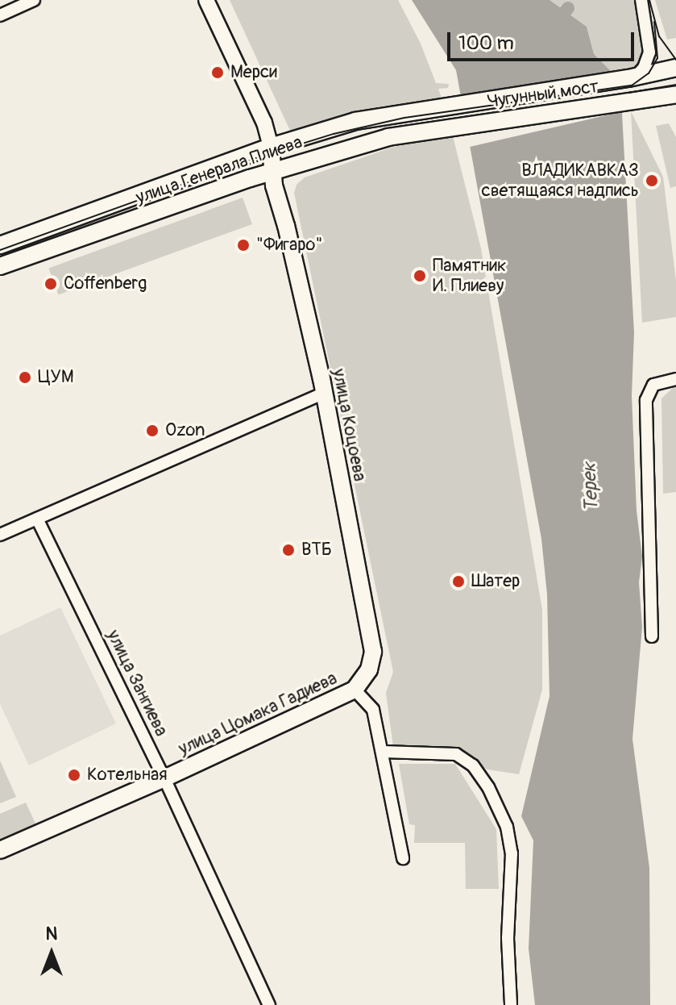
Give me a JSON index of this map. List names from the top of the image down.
{
  "streets": {
    "main road": [
      "Чугунный мост",
      "улица Генерала Плиева",
      "улица Коцоева",
      "улица Цомака Гадиева"
    ],
    "street": ["улица Зангиева"]
  },
  "crossings": [
    ["Чугунный мост", "улица Генерала Плиева"],
    ["улица Генерала Плиева", "улица Коцоева"],
    ["улица Коцоева", "улица Цомака Гадиева"],
    ["улица Зангиева", "улица Цомака Гадиева"]
  ],
  "water": ["Терек"],
  "places": [
    "Мерси",
    "ВЛАДИКАВКАЗ светящаяся надпись",
    "\"Фигаро\"",
    "Памятник И. Плиеву",
    "Coffenberg",
    "ЦУМ",
    "Ozon",
    "ВТБ",
    "Шатер",
    "Котельная"
  ],
  "scale_bar": "100 m",
  "north": "top"
}
